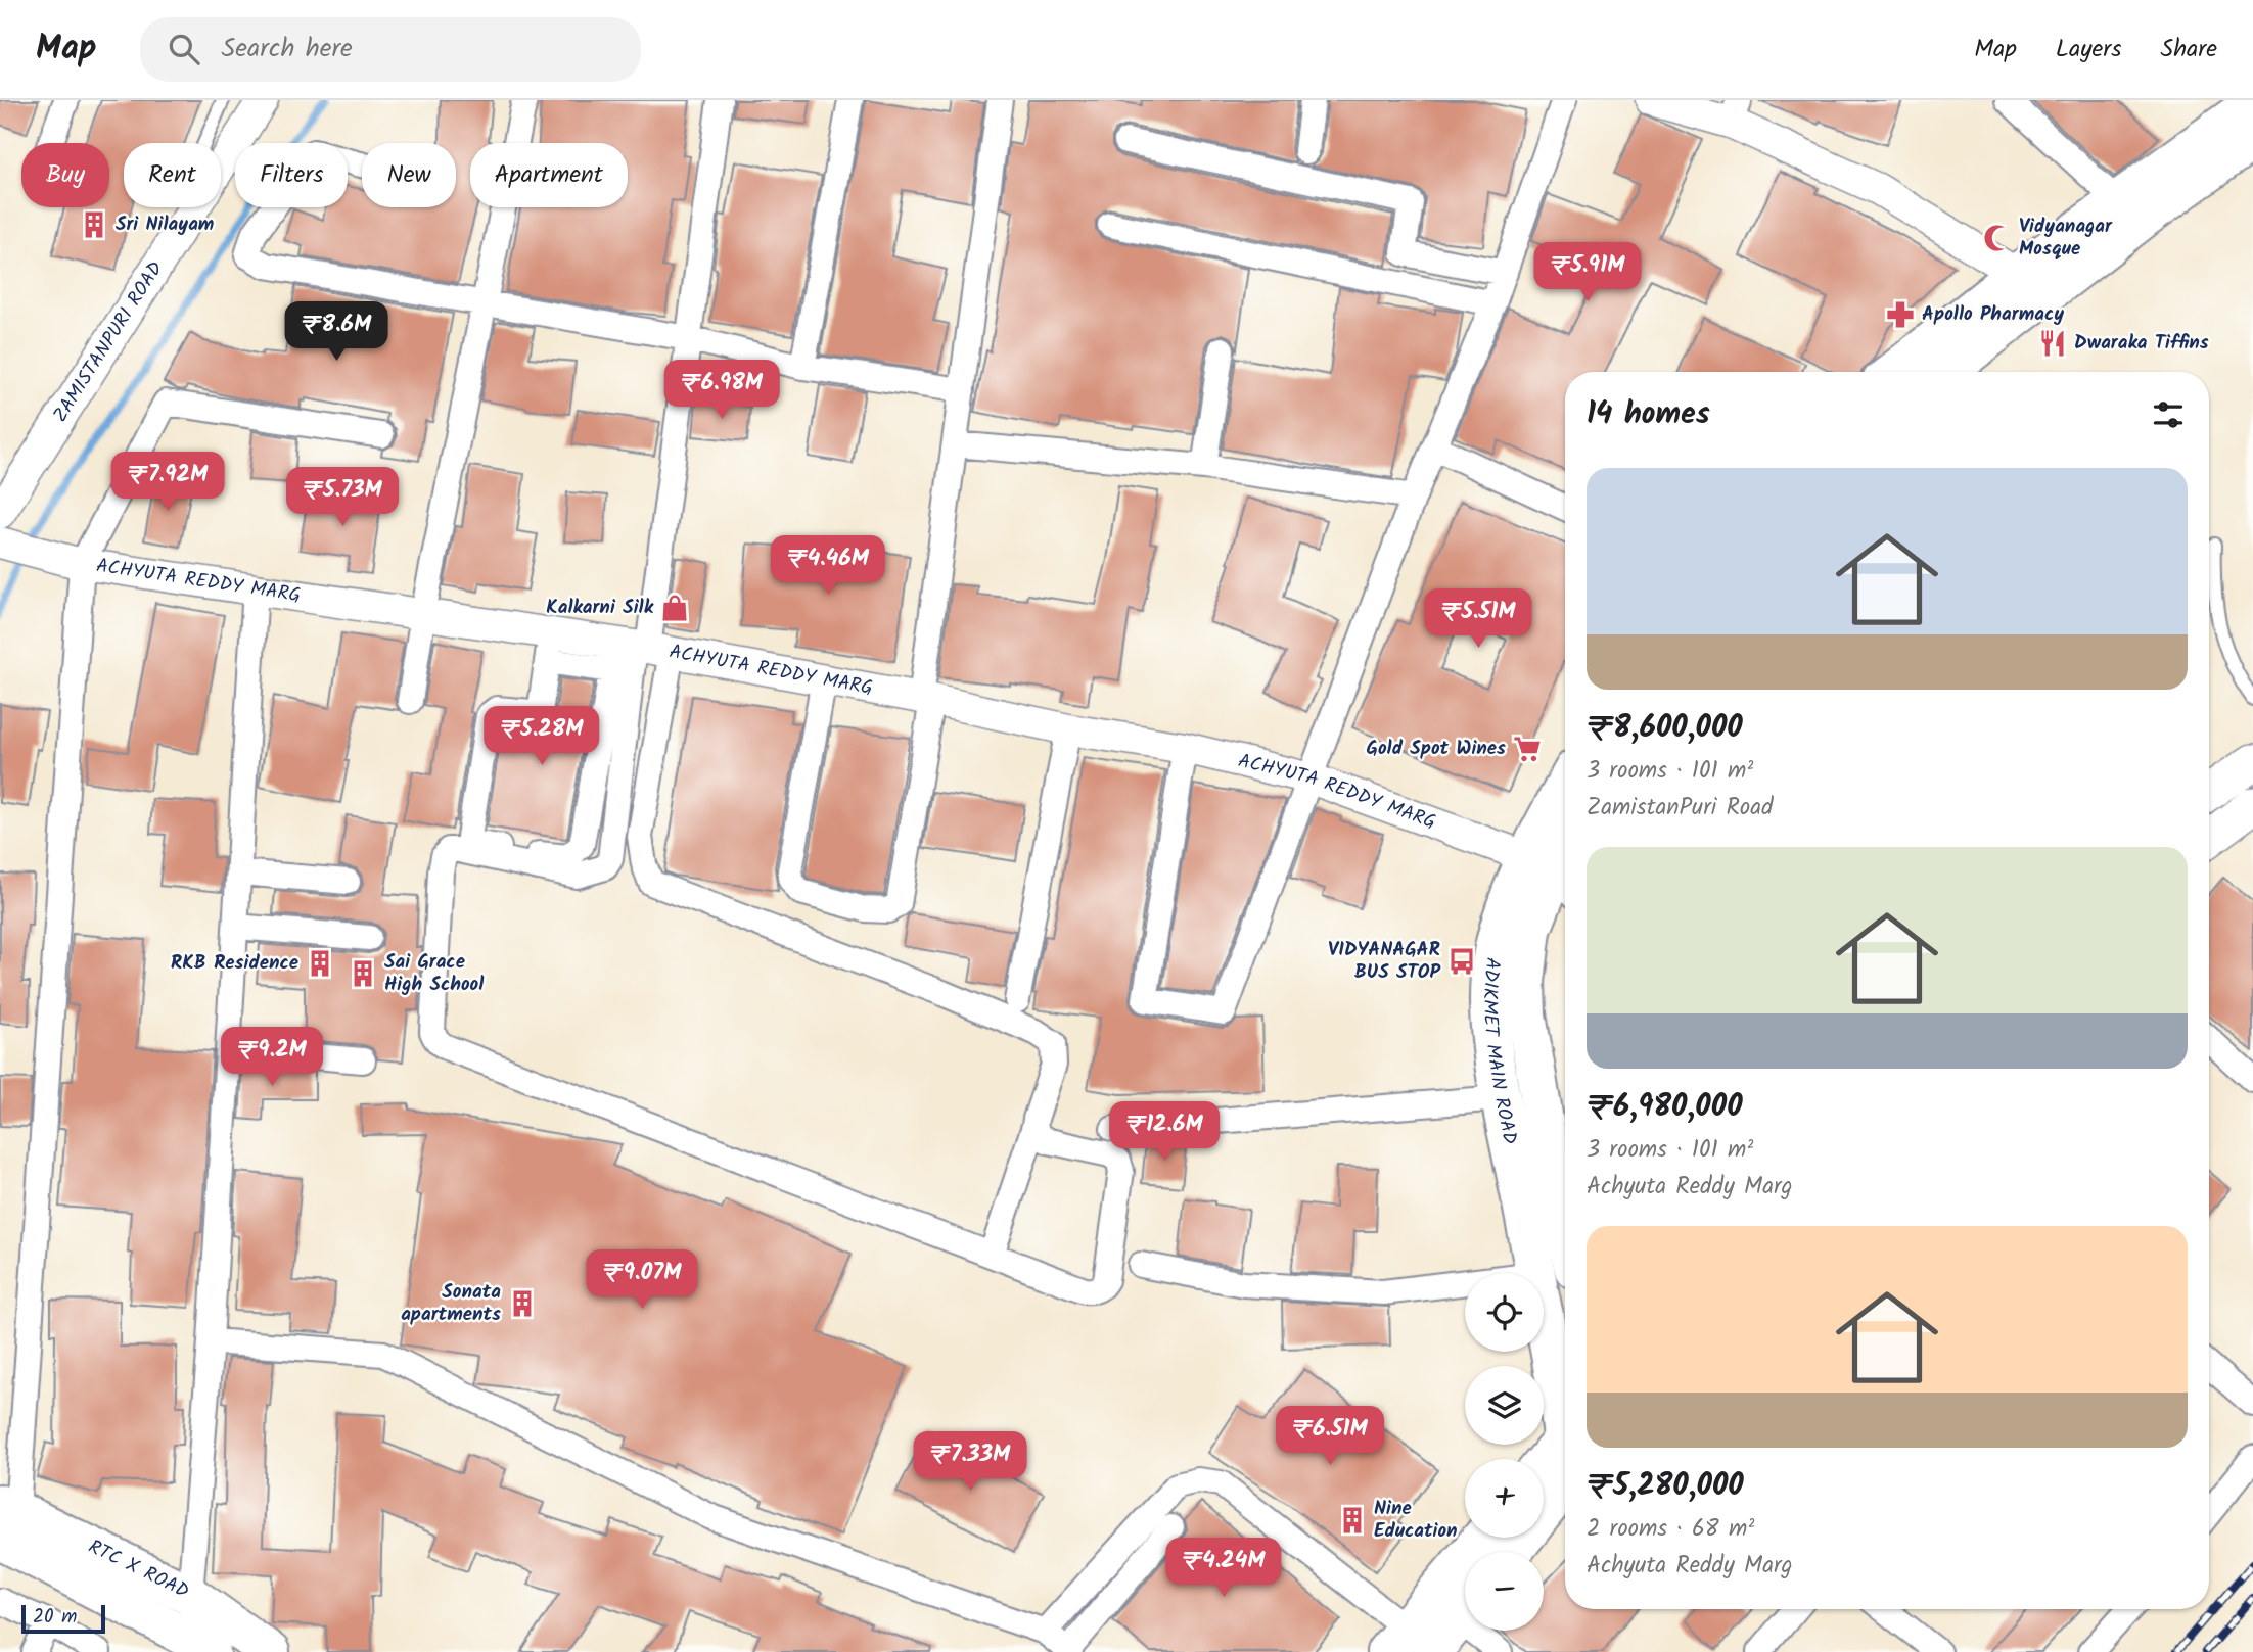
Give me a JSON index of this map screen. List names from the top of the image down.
{
  "streets": {
    "main road": ["ADIKMET MAIN ROAD", "RTC X ROAD"],
    "street": ["ZAMISTANPURI ROAD", "ACHYUTA REDDY MARG"]
  },
  "crossings": [
    ["ACHYUTA REDDY MARG", "ADIKMET MAIN ROAD"]
  ],
  "places": {
    "building": [
      "Sri Nilayam",
      "RKB Residence",
      "Sai Grace High School",
      "Sonata apartments",
      "Nine Education"
    ],
    "mosque": ["Vidyanagar Mosque"],
    "pharmacy": ["Apollo Pharmacy"],
    "restaurant": ["Dwaraka Tiffins"],
    "shop": ["Kalkarni Silk"],
    "supermarket": ["Gold Spot Wines"],
    "bus stop": ["VIDYANAGAR BUS STOP"]
  },
  "scale_bar": "20 m",
  "page": {
    "header": "Map",
    "search": "Search here",
    "nav": ["Map", "Layers", "Share"],
    "chip": [
      "Buy",
      "Rent",
      "Filters",
      "New",
      "Apartment"
    ],
    "price": [
      "₹5.91M",
      "₹8.6M",
      "₹6.98M",
      "₹7.92M",
      "₹5.73M",
      "₹4.46M",
      "₹5.51M",
      "₹5.28M",
      "₹9.2M",
      "₹12.6M",
      "₹9.07M",
      "₹6.51M",
      "₹7.33M",
      "₹4.24M"
    ],
    "heading": "14 homes",
    "list": [
      {
        "name": "₹8,600,000",
        "note": "3 rooms · 101 m² · ZamistanPuri Road"
      },
      {
        "name": "₹6,980,000",
        "note": "3 rooms · 101 m² · Achyuta Reddy Marg"
      },
      {
        "name": "₹5,280,000",
        "note": "2 rooms · 68 m² · Achyuta Reddy Marg"
      }
    ],
    "map_buttons": ["+", "−"],
    "scale": "20 m"
  }
}
